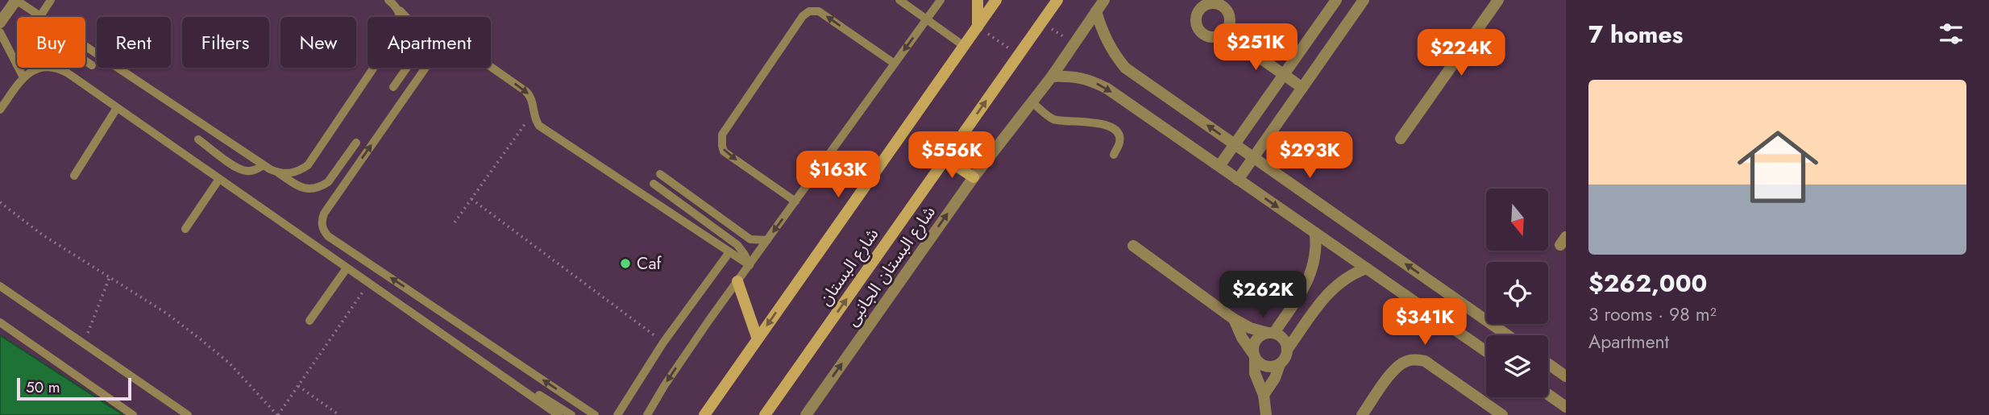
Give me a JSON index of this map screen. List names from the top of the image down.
{
  "streets": {
    "street": ["شارع البستان الجانبى", "شارع البستان"]
  },
  "one_way": ["شارع البستان الجانبى"],
  "places": ["Caf"],
  "scale_bar": "50 m",
  "north": "bottom",
  "page": {
    "heading": "7 homes",
    "chip": [
      "Buy",
      "Rent",
      "Filters",
      "New",
      "Apartment"
    ],
    "price": [
      "$251K",
      "$224K",
      "$556K",
      "$293K",
      "$163K",
      "$262K",
      "$341K"
    ],
    "list": [
      {
        "name": "$262,000",
        "note": "3 rooms · 98 m² · Apartment"
      }
    ],
    "scale": "50 m"
  }
}
